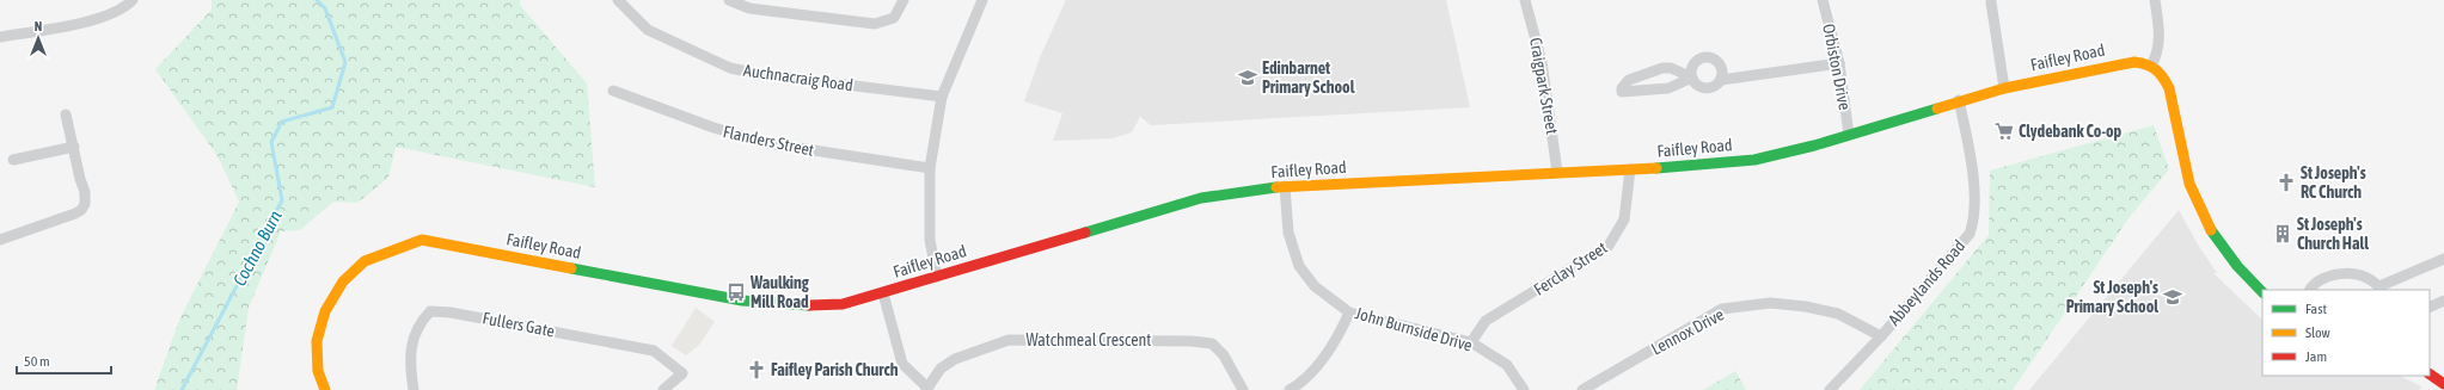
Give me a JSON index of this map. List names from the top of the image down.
{
  "streets": {
    "street": [
      "Faifley Road",
      "Orbiston Drive",
      "Auchnacraig Road",
      "Craigpark Street",
      "Flanders Street",
      "Ferclay Street",
      "Abbeylands Road",
      "Fullers Gate",
      "John Burnside Drive",
      "Lennox Drive",
      "Watchmeal Crescent"
    ]
  },
  "crossings": [
    ["Faifley Road", "Orbiston Drive"],
    ["Faifley Road", "Craigpark Street"],
    ["Faifley Road", "Ferclay Street"],
    ["Faifley Road", "Abbeylands Road"],
    ["Faifley Road", "John Burnside Drive"],
    ["Ferclay Street", "John Burnside Drive"],
    ["Abbeylands Road", "Lennox Drive"]
  ],
  "water": ["Cochno Burn"],
  "places": {
    "school or university": ["Edinbarnet Primary School", "St Joseph's Primary School"],
    "supermarket": ["Clydebank Co-op"],
    "church": ["St Joseph's RC Church", "Faifley Parish Church"],
    "building": ["St Joseph's Church Hall"],
    "bus stop": ["Waulking Mill Road"]
  },
  "legend": ["Fast", "Slow", "Jam"],
  "scale_bar": "50 m",
  "north": "top"
}
